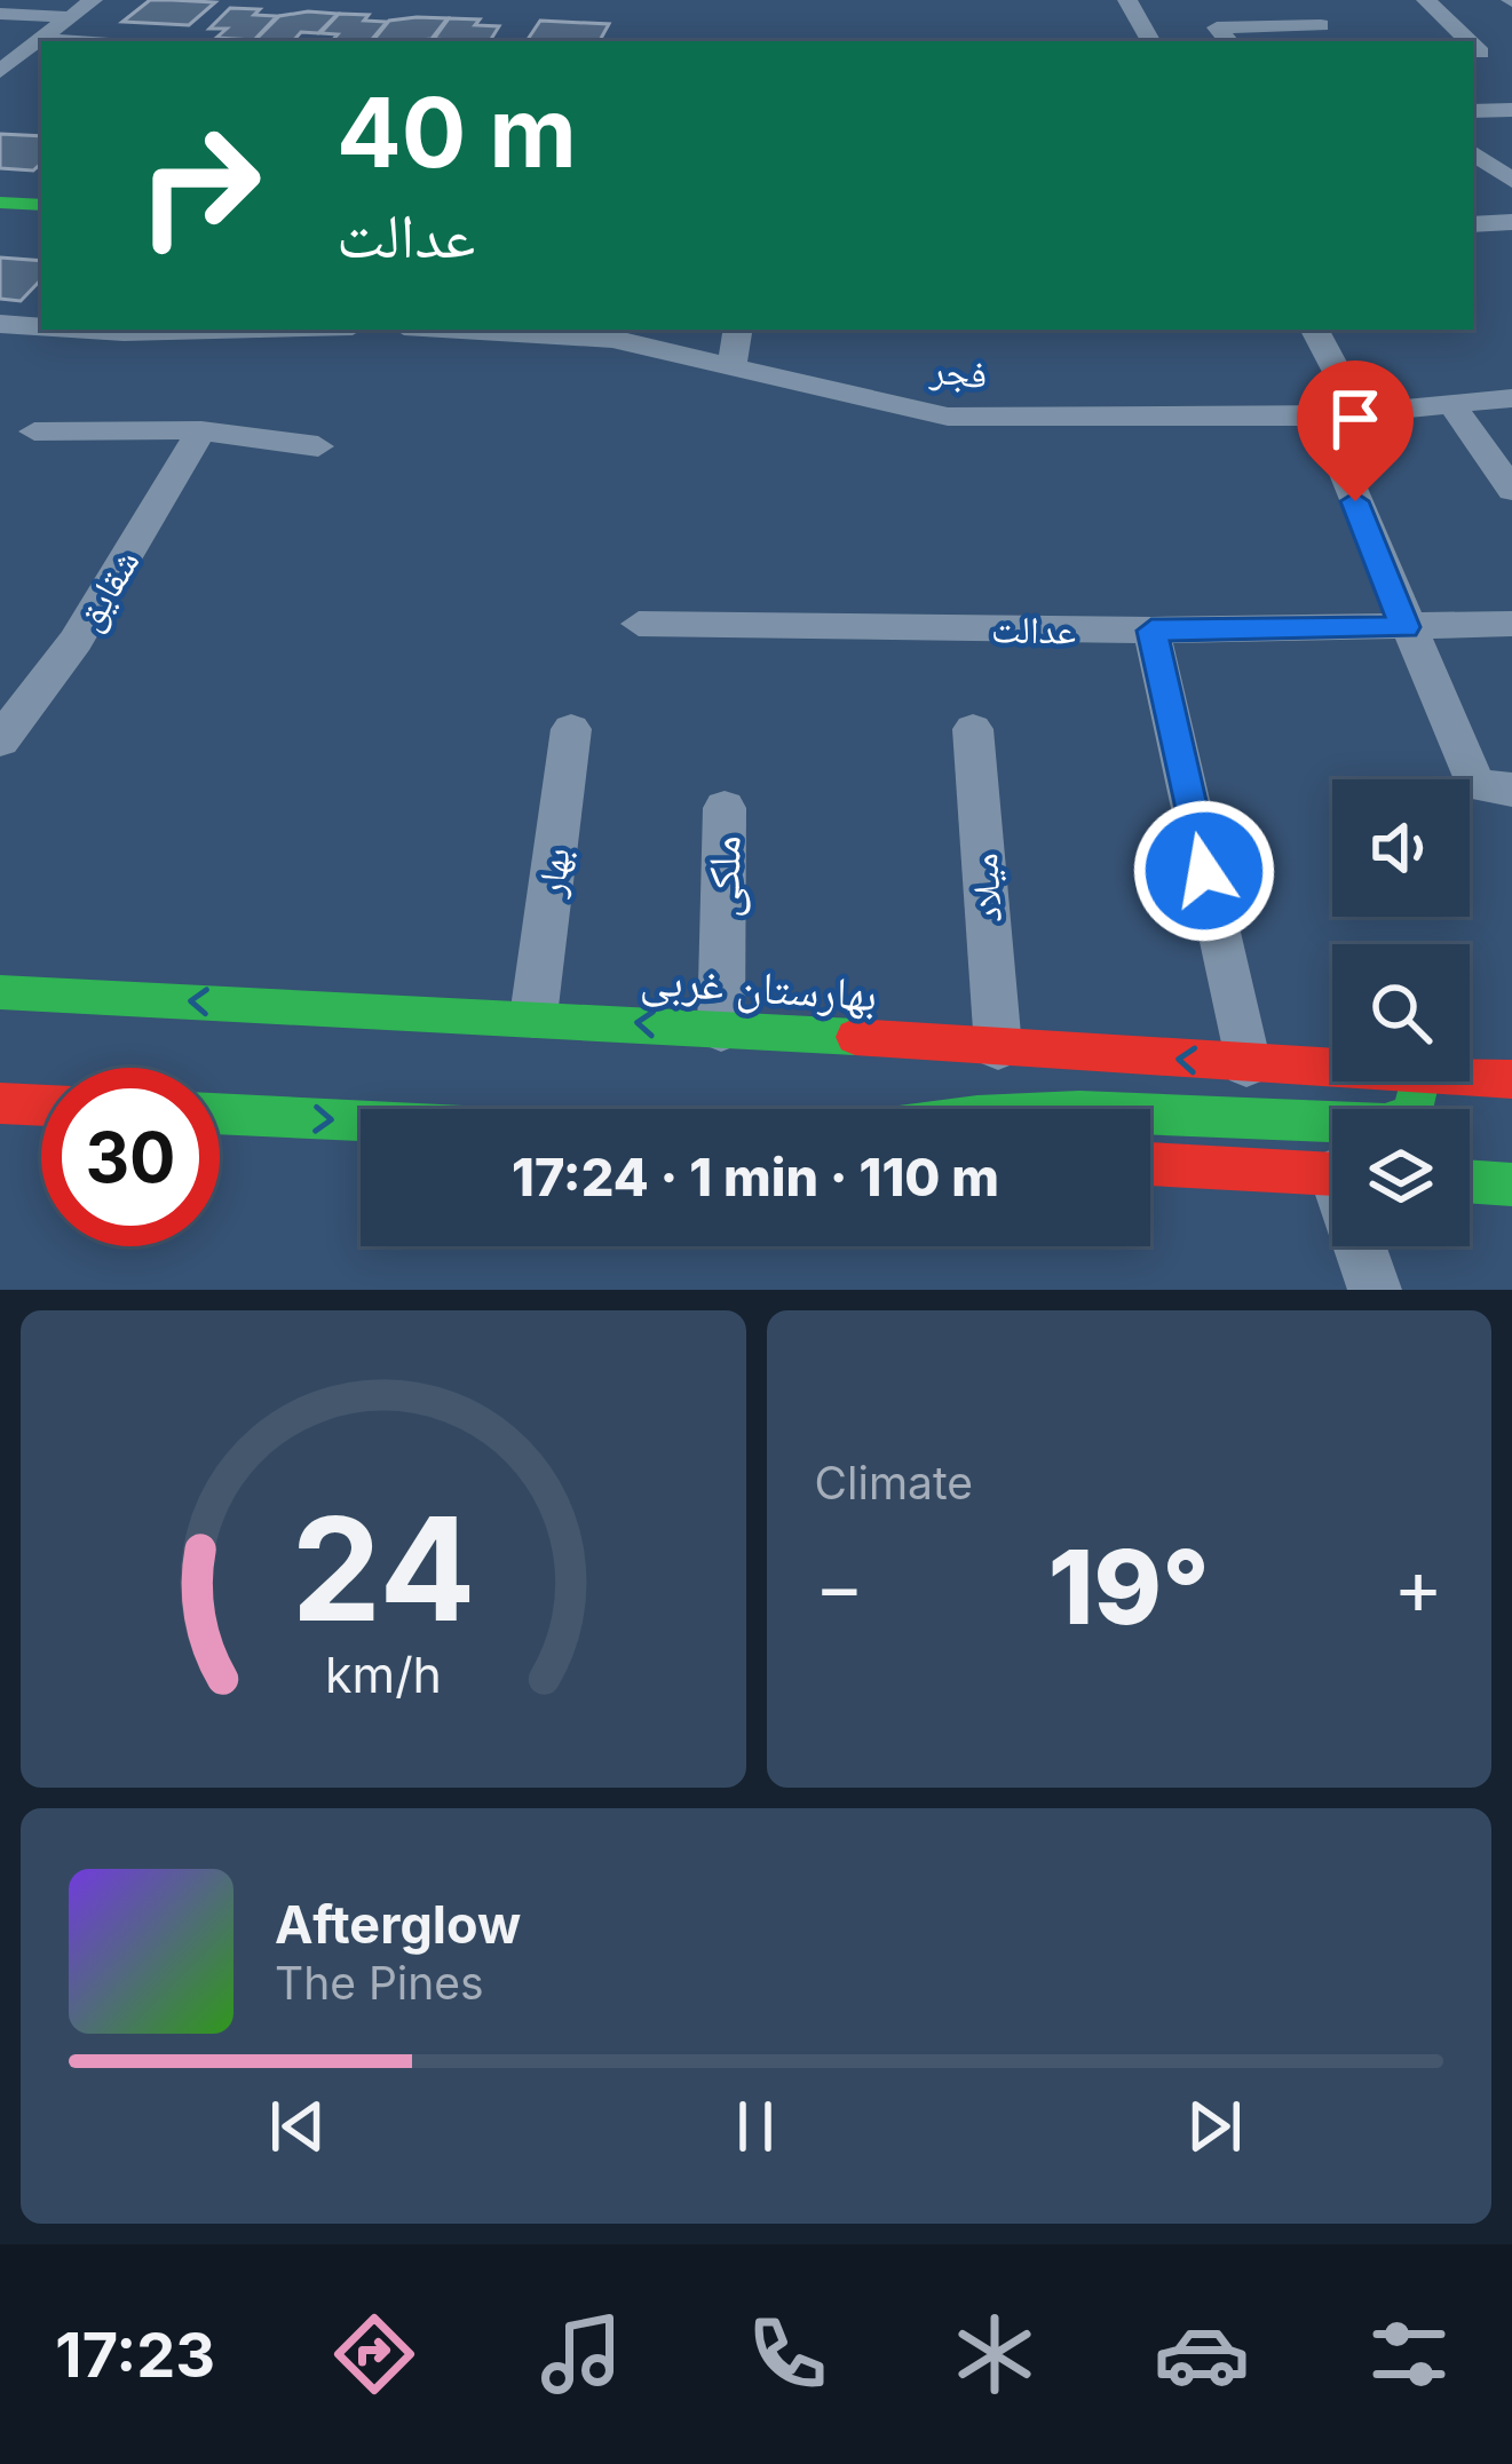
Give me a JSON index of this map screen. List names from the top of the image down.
{
  "streets": {
    "main road": ["بهارستان غربی"],
    "street": [
      "فجر",
      "شقایق",
      "عدالت",
      "بهار",
      "ملکی",
      "میلاد"
    ]
  },
  "crossings": [
    ["بهار", "بهارستان غربی"],
    ["ملکی", "بهارستان غربی"],
    ["میلاد", "بهارستان غربی"]
  ],
  "one_way": ["بهارستان غربی"],
  "page": {
    "turn": ["40 m", "عدالت"],
    "limit": "30",
    "trip": "17:24 · 1 min · 110 m",
    "tile": "Climate",
    "heat": ["−", "19°", "+"],
    "song": ["Afterglow", "The Pines"],
    "tabs": "17:23",
    "gauge": ["24", "km/h"]
  }
}
